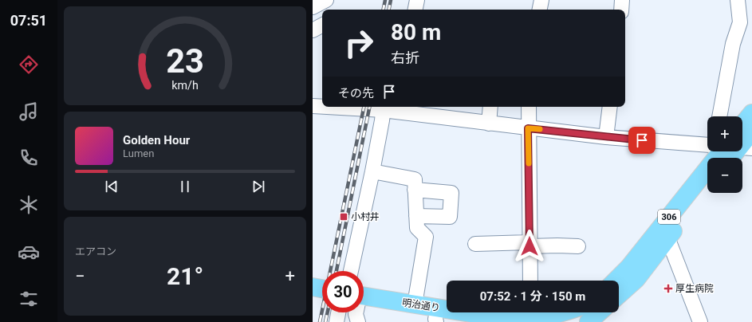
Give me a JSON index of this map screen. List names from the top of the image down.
{
  "streets": {
    "main road": ["306", "明治通り"]
  },
  "places": {
    "transit": ["小村井"],
    "health": ["厚生病院"]
  },
  "page": {
    "tabs": "07:51",
    "turn": ["80 m", "右折"],
    "then": "その先",
    "map_buttons": ["+", "−"],
    "song": ["Golden Hour", "Lumen"],
    "tile": "エアコン",
    "heat": ["−", "21°", "+"],
    "limit": "30",
    "trip": "07:52 · 1 分 · 150 m",
    "gauge": ["23", "km/h"]
  }
}
